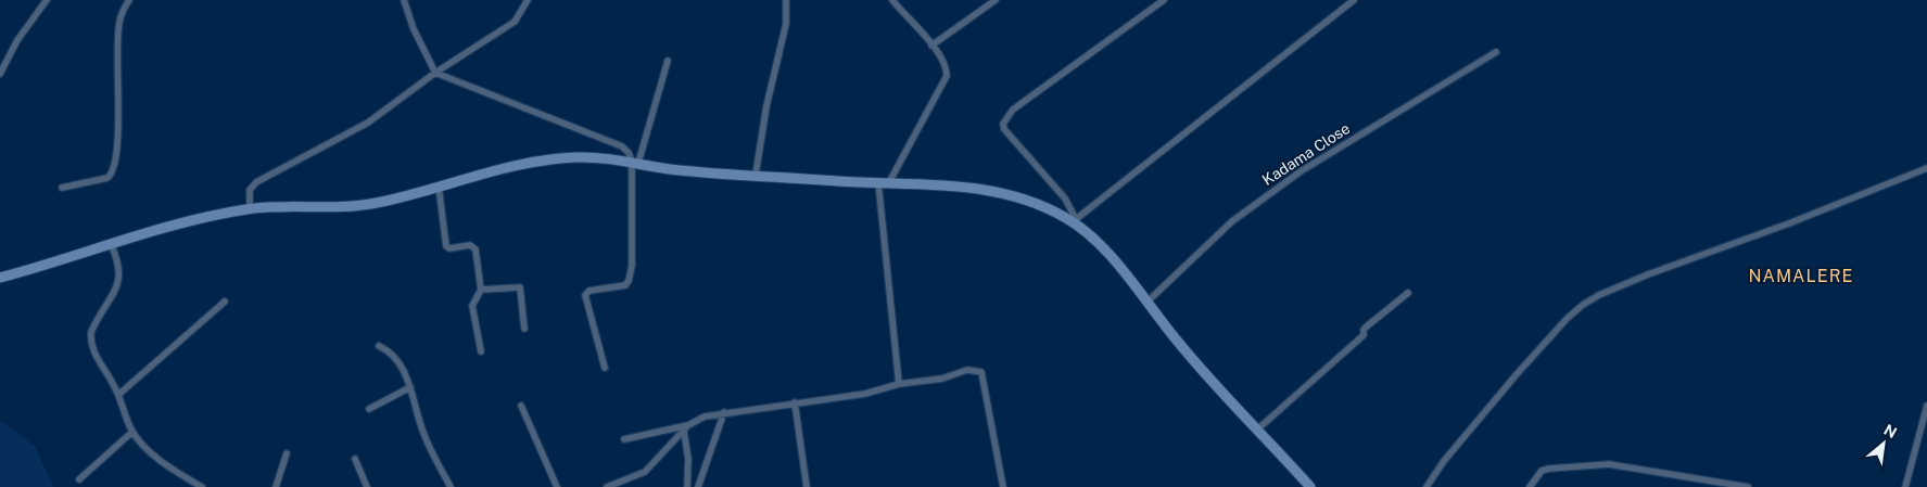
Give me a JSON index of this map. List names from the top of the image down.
{
  "streets": {
    "street": ["Kadama Close"]
  },
  "districts": ["NAMALERE"],
  "north": "top right"
}
